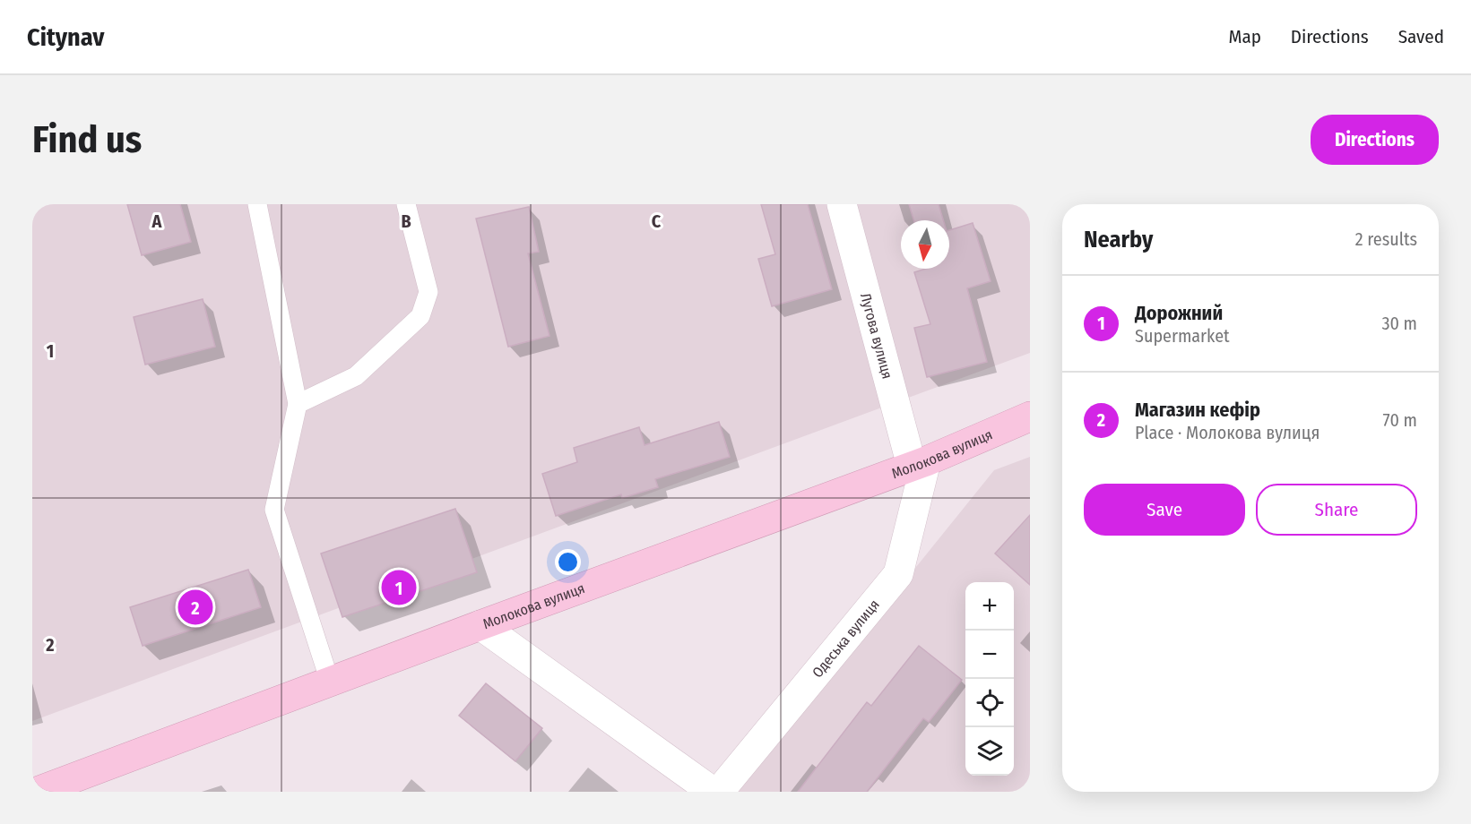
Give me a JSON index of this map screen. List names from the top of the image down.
{
  "streets": {
    "street": ["Лугова вулиця", "Молокова вулиця", "Одеська вулиця"]
  },
  "crossings": [
    ["Лугова вулиця", "Молокова вулиця"],
    ["Лугова вулиця", "Одеська вулиця"],
    ["Молокова вулиця", "Одеська вулиця"]
  ],
  "north": "bottom",
  "page": {
    "header": "Citynav",
    "nav": ["Map", "Directions", "Saved"],
    "buttons": [
      "Directions",
      ["Save", "Share"]
    ],
    "title": "Find us",
    "heading": ["Nearby", "2 results"],
    "list": [
      {
        "mark": "1",
        "name": "Дорожний",
        "note": "Supermarket",
        "value": "30 m"
      },
      {
        "mark": "2",
        "name": "Магазин кефір",
        "note": "Place · Молокова вулиця",
        "value": "70 m"
      }
    ],
    "pins": ["1", "2"],
    "map_buttons": ["+", "−"]
  },
  "grid": {
    "columns": ["A", "B", "C"],
    "rows": ["1", "2"]
  }
}
